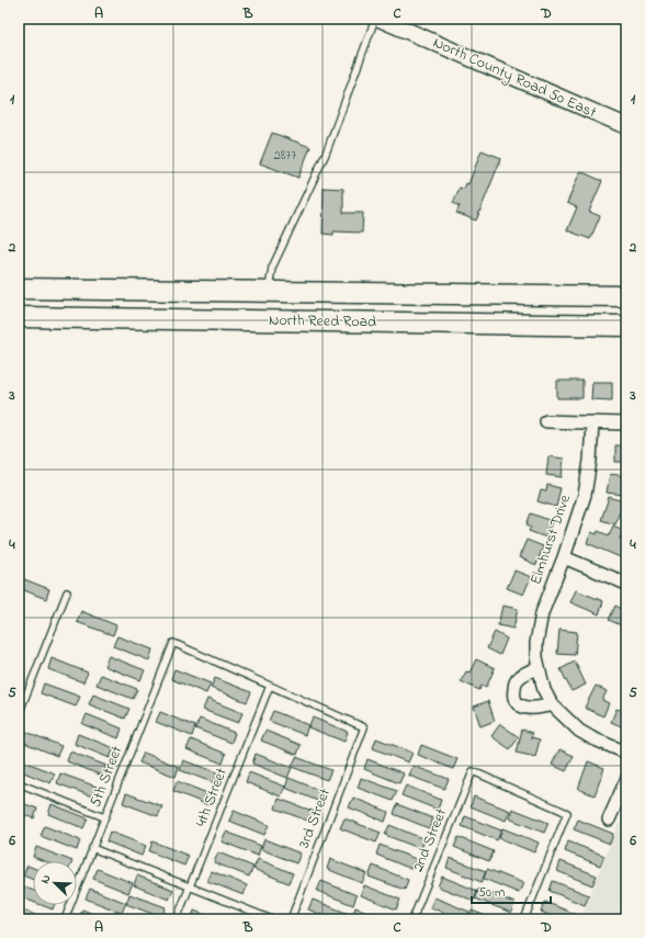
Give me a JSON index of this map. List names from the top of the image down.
{
  "streets": {
    "main road": ["North Reed Road"],
    "street": ["North County Road 50 East", "Elmhurst Drive"],
    "lane": [
      "5th Street",
      "4th Street",
      "3rd Street",
      "2nd Street"
    ]
  },
  "crossings": [
    ["5th Street", "4th Street"],
    ["5th Street", "3rd Street"],
    ["4th Street", "3rd Street"]
  ],
  "house_numbers": ["2877"],
  "scale_bar": "50 m",
  "north": "top left",
  "grid": {
    "columns": [
      "A",
      "B",
      "C",
      "D"
    ],
    "rows": [
      "1",
      "2",
      "3",
      "4",
      "5",
      "6"
    ]
  }
}
